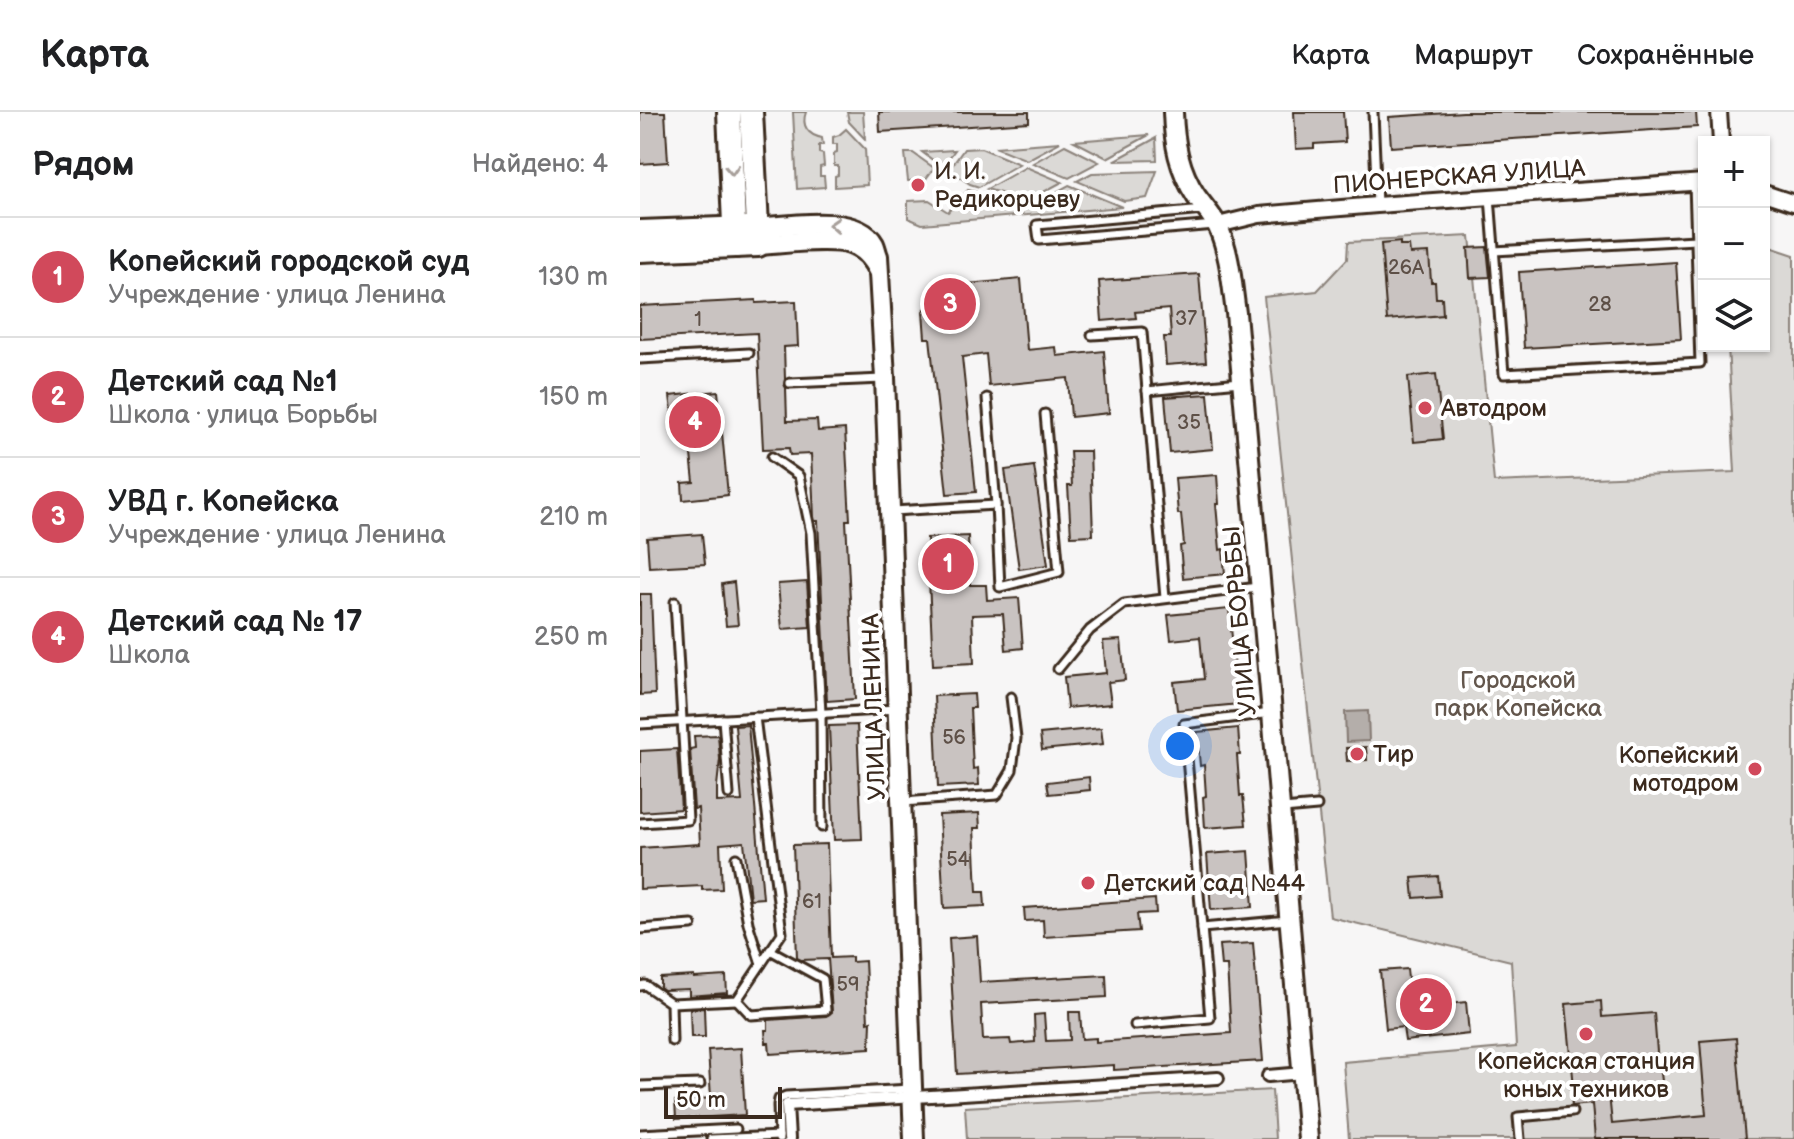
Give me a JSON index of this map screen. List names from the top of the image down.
{
  "streets": {
    "street": ["ПИОНЕРСКАЯ УЛИЦА", "УЛИЦА БОРЬБЫ", "УЛИЦА ЛЕНИНА"]
  },
  "crossings": [
    ["ПИОНЕРСКАЯ УЛИЦА", "УЛИЦА БОРЬБЫ"]
  ],
  "parks": ["Городской парк Копейска"],
  "places": [
    "И. И. Редикорцеву",
    "Автодром",
    "Тир",
    "Копейский мотодром",
    "Детский сад №44",
    "Копейская станция юных техников"
  ],
  "house_numbers": [
    "26А",
    "28",
    "37",
    "1",
    "35",
    "56",
    "54",
    "61",
    "59"
  ],
  "scale_bar": "50 m",
  "page": {
    "header": "Карта",
    "nav": ["Карта", "Маршрут", "Сохранённые"],
    "heading": ["Рядом", "Найдено: 4"],
    "map_buttons": ["+", "−"],
    "list": [
      {
        "mark": "1",
        "name": "Копейский городской суд",
        "note": "Учреждение · улица Ленина",
        "value": "130 m"
      },
      {
        "mark": "2",
        "name": "Детский сад №1",
        "note": "Школа · улица Борьбы",
        "value": "150 m"
      },
      {
        "mark": "3",
        "name": "УВД г. Копейска",
        "note": "Учреждение · улица Ленина",
        "value": "210 m"
      },
      {
        "mark": "4",
        "name": "Детский сад № 17",
        "note": "Школа",
        "value": "250 m"
      }
    ],
    "pins": [
      "3",
      "4",
      "1",
      "2"
    ],
    "scale": "50 m"
  }
}
